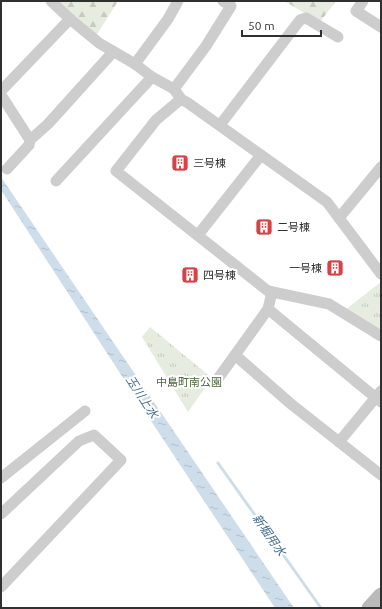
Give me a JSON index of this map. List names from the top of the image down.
{
  "water": ["玉川上水", "新堀用水"],
  "parks": ["中島町南公園"],
  "places": {
    "building": [
      "三号棟",
      "二号棟",
      "一号棟",
      "四号棟"
    ]
  },
  "scale_bar": "50 m"
}
